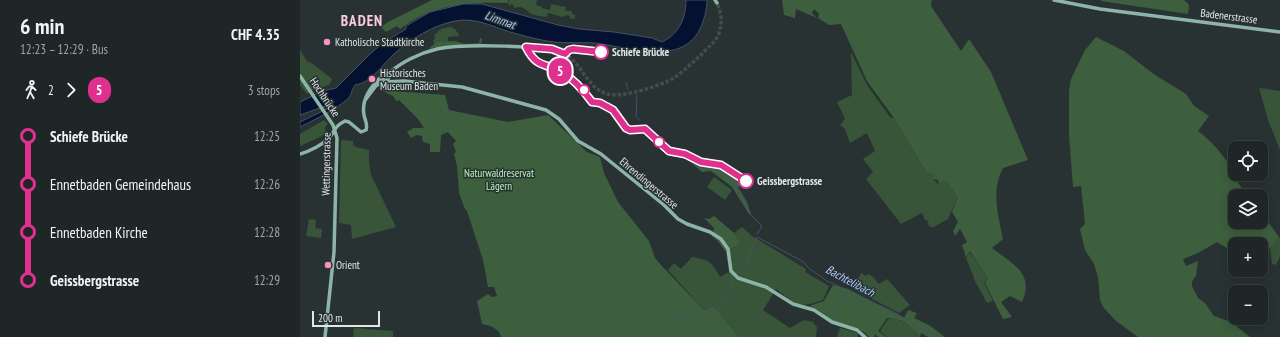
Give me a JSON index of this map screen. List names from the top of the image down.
{
  "streets": {
    "main road": [
      "Badenerstrasse",
      "Hochbrücke",
      "Wettingerstrasse",
      "Ehrendingerstrasse"
    ]
  },
  "crossings": [
    ["Hochbrücke", "Wettingerstrasse"]
  ],
  "districts": ["BADEN"],
  "water": ["Limmat", "Bachtelibach"],
  "parks": ["Naturwaldreservat Lägern"],
  "places": [
    "Katholische Stadtkirche",
    "Schiefe Brücke",
    "Historisches Museum Baden",
    "Geissbergstrasse",
    "Orient"
  ],
  "lines": ["bus line 5"],
  "scale_bar": "200 m",
  "page": {
    "heading": ["6 min", "12:23 – 12:29 · Bus", "CHF 4.35"],
    "on_map": "5",
    "legs": ["2", "5", "3 stops"],
    "list": [
      {
        "name": "Schiefe Brücke",
        "value": "12:25"
      },
      {
        "name": "Ennetbaden Gemeindehaus",
        "value": "12:26"
      },
      {
        "name": "Ennetbaden Kirche",
        "value": "12:28"
      },
      {
        "name": "Geissbergstrasse",
        "value": "12:29"
      }
    ],
    "map_buttons": ["+", "−"],
    "scale": "200 m"
  }
}
